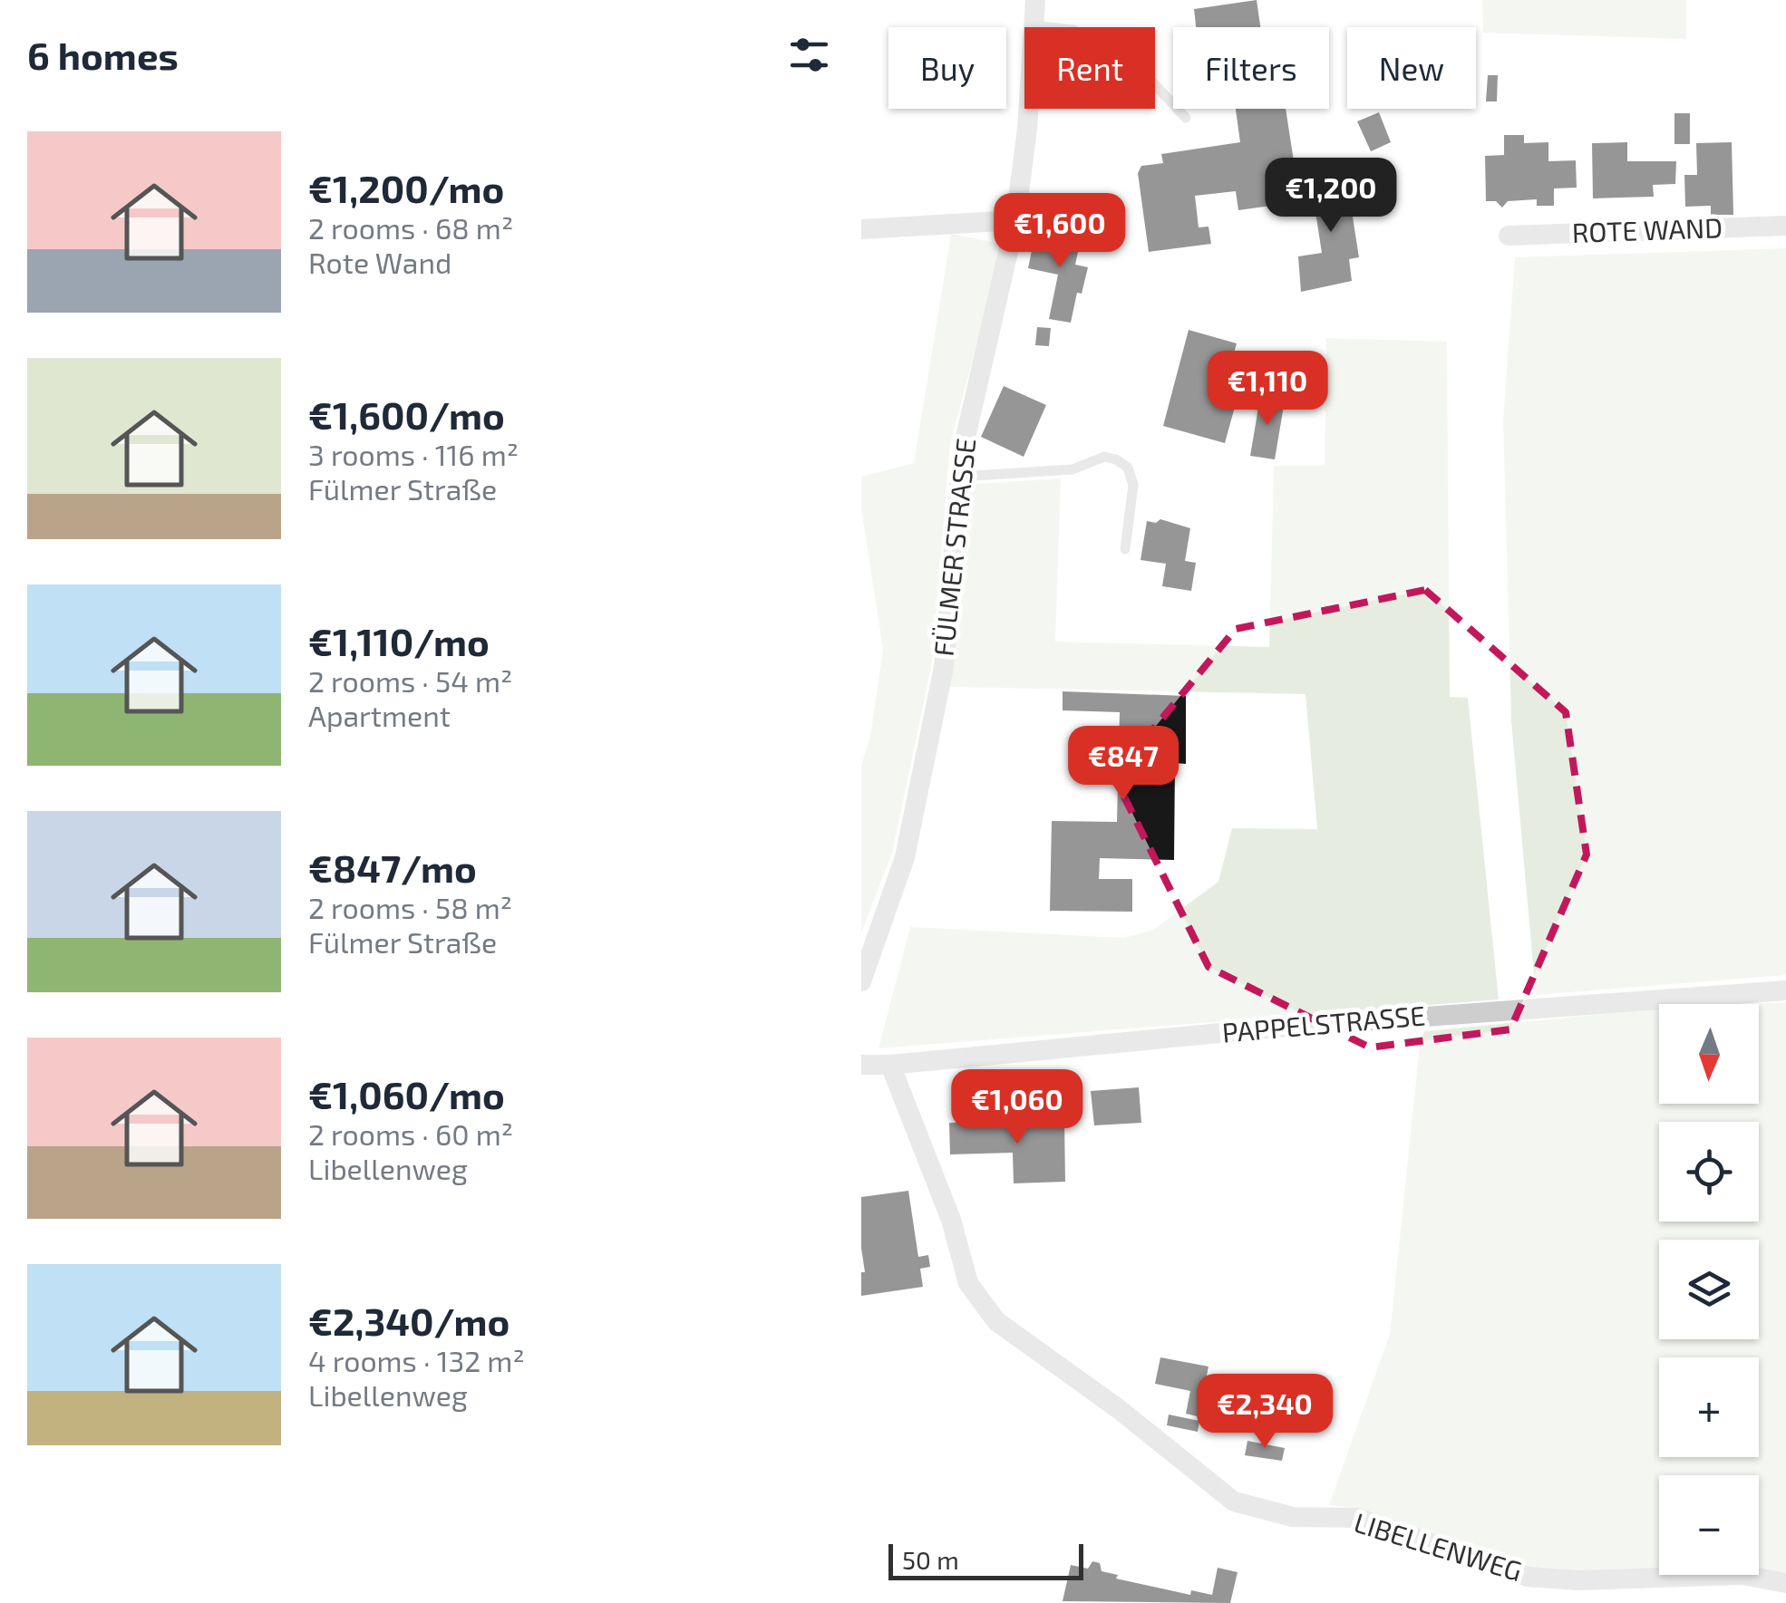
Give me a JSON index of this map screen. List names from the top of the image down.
{
  "streets": {
    "street": [
      "ROTE WAND",
      "FÜLMER STRASSE",
      "PAPPELSTRASSE",
      "LIBELLENWEG"
    ]
  },
  "crossings": [
    ["PAPPELSTRASSE", "LIBELLENWEG"]
  ],
  "scale_bar": "50 m",
  "north": "bottom",
  "page": {
    "heading": "6 homes",
    "chip": [
      "Buy",
      "Rent",
      "Filters",
      "New"
    ],
    "list": [
      {
        "name": "€1,200/mo",
        "note": "2 rooms · 68 m² · Rote Wand"
      },
      {
        "name": "€1,600/mo",
        "note": "3 rooms · 116 m² · Fülmer Straße"
      },
      {
        "name": "€1,110/mo",
        "note": "2 rooms · 54 m² · Apartment"
      },
      {
        "name": "€847/mo",
        "note": "2 rooms · 58 m² · Fülmer Straße"
      },
      {
        "name": "€1,060/mo",
        "note": "2 rooms · 60 m² · Libellenweg"
      },
      {
        "name": "€2,340/mo",
        "note": "4 rooms · 132 m² · Libellenweg"
      }
    ],
    "price": [
      "€1,200",
      "€1,600",
      "€1,110",
      "€847",
      "€1,060",
      "€2,340"
    ],
    "map_buttons": ["+", "−"],
    "scale": "50 m"
  }
}
